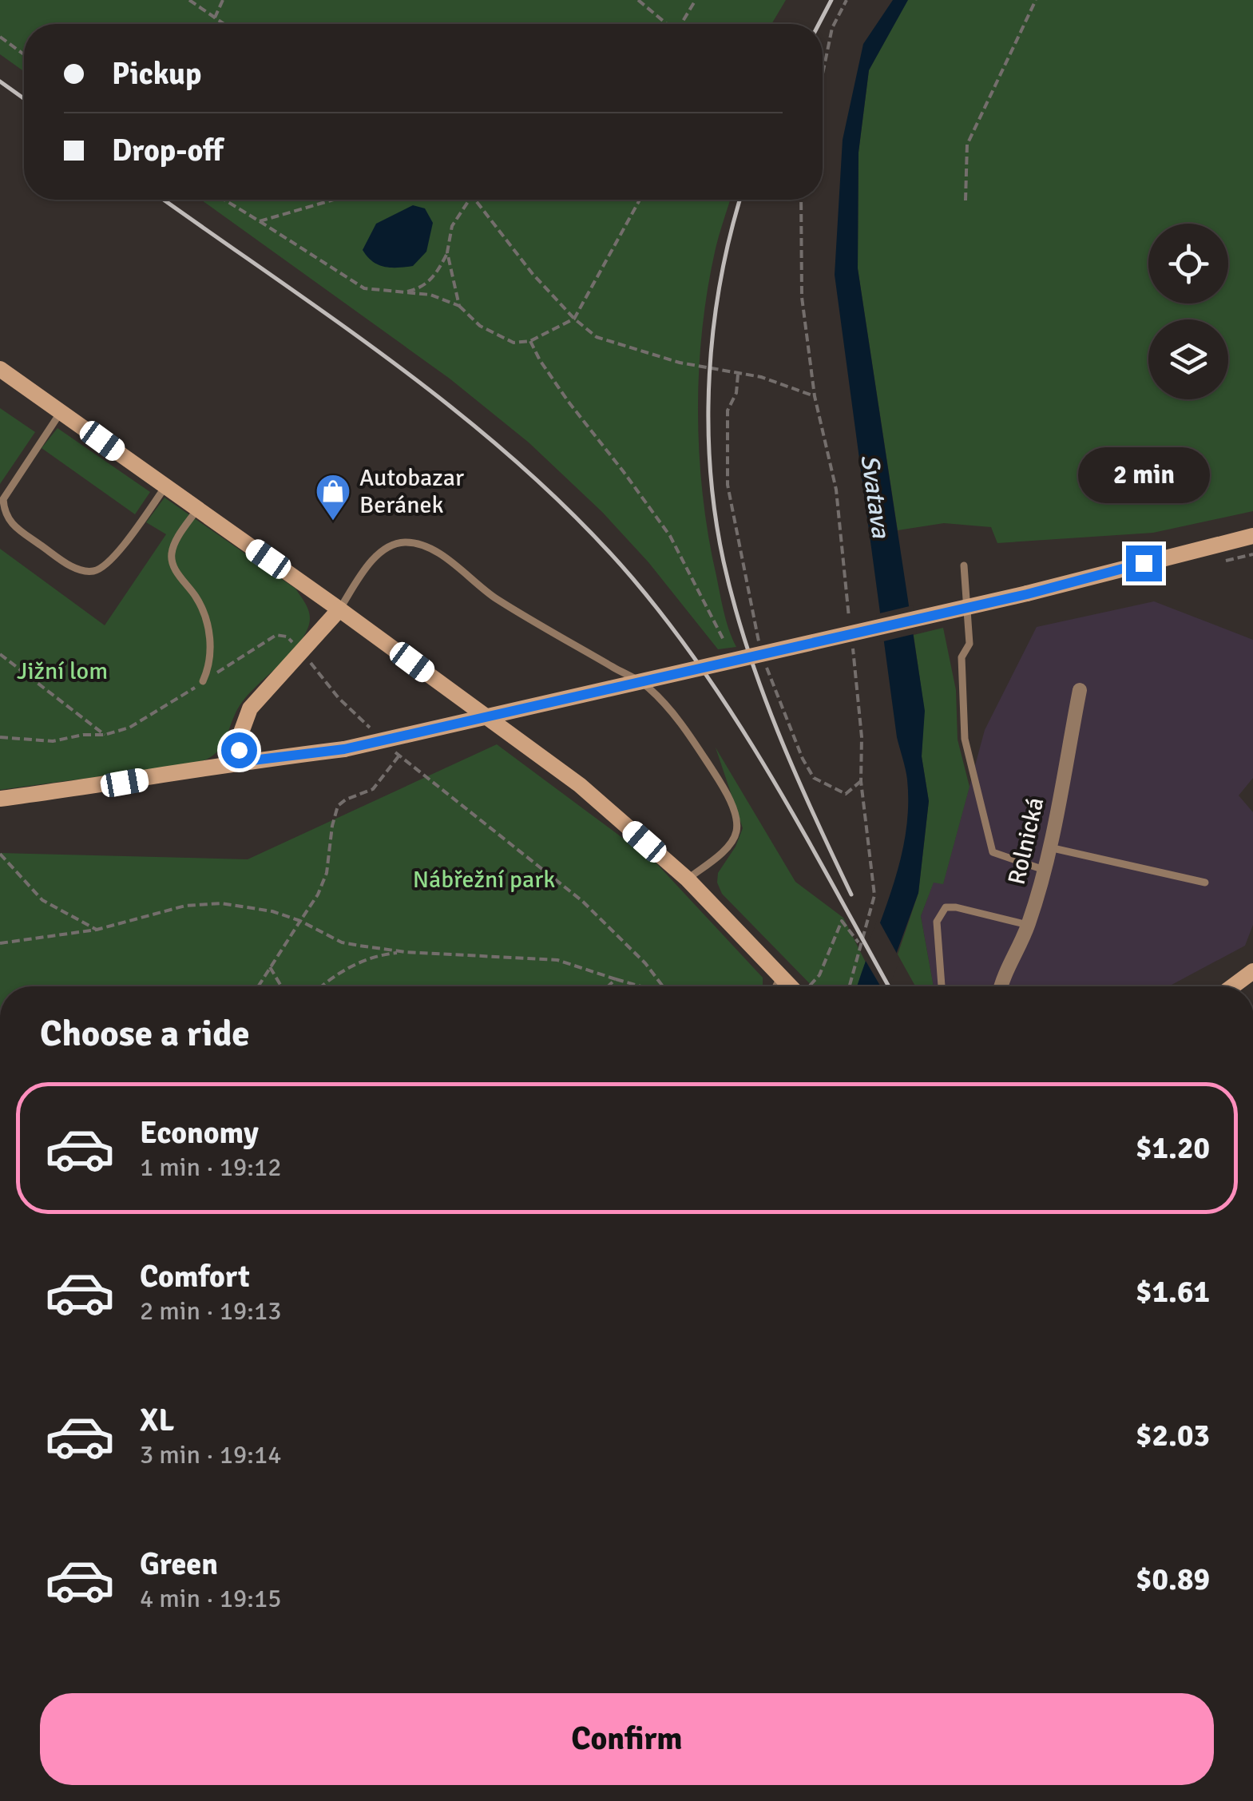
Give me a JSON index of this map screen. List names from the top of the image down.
{
  "streets": {
    "street": ["Rolnická"]
  },
  "water": ["Svatava"],
  "parks": ["Jižní lom", "Nábřežní park"],
  "places": {
    "shop": ["Autobazar Beránek"]
  },
  "page": {
    "banner": ["Pickup", "Drop-off"],
    "bubble": "2 min",
    "heading": "Choose a ride",
    "list": [
      {
        "name": "Economy",
        "note": "1 min · 19:12",
        "value": "$1.20"
      },
      {
        "name": "Comfort",
        "note": "2 min · 19:13",
        "value": "$1.61"
      },
      {
        "name": "XL",
        "note": "3 min · 19:14",
        "value": "$2.03"
      },
      {
        "name": "Green",
        "note": "4 min · 19:15",
        "value": "$0.89"
      }
    ],
    "buttons": "Confirm"
  }
}
